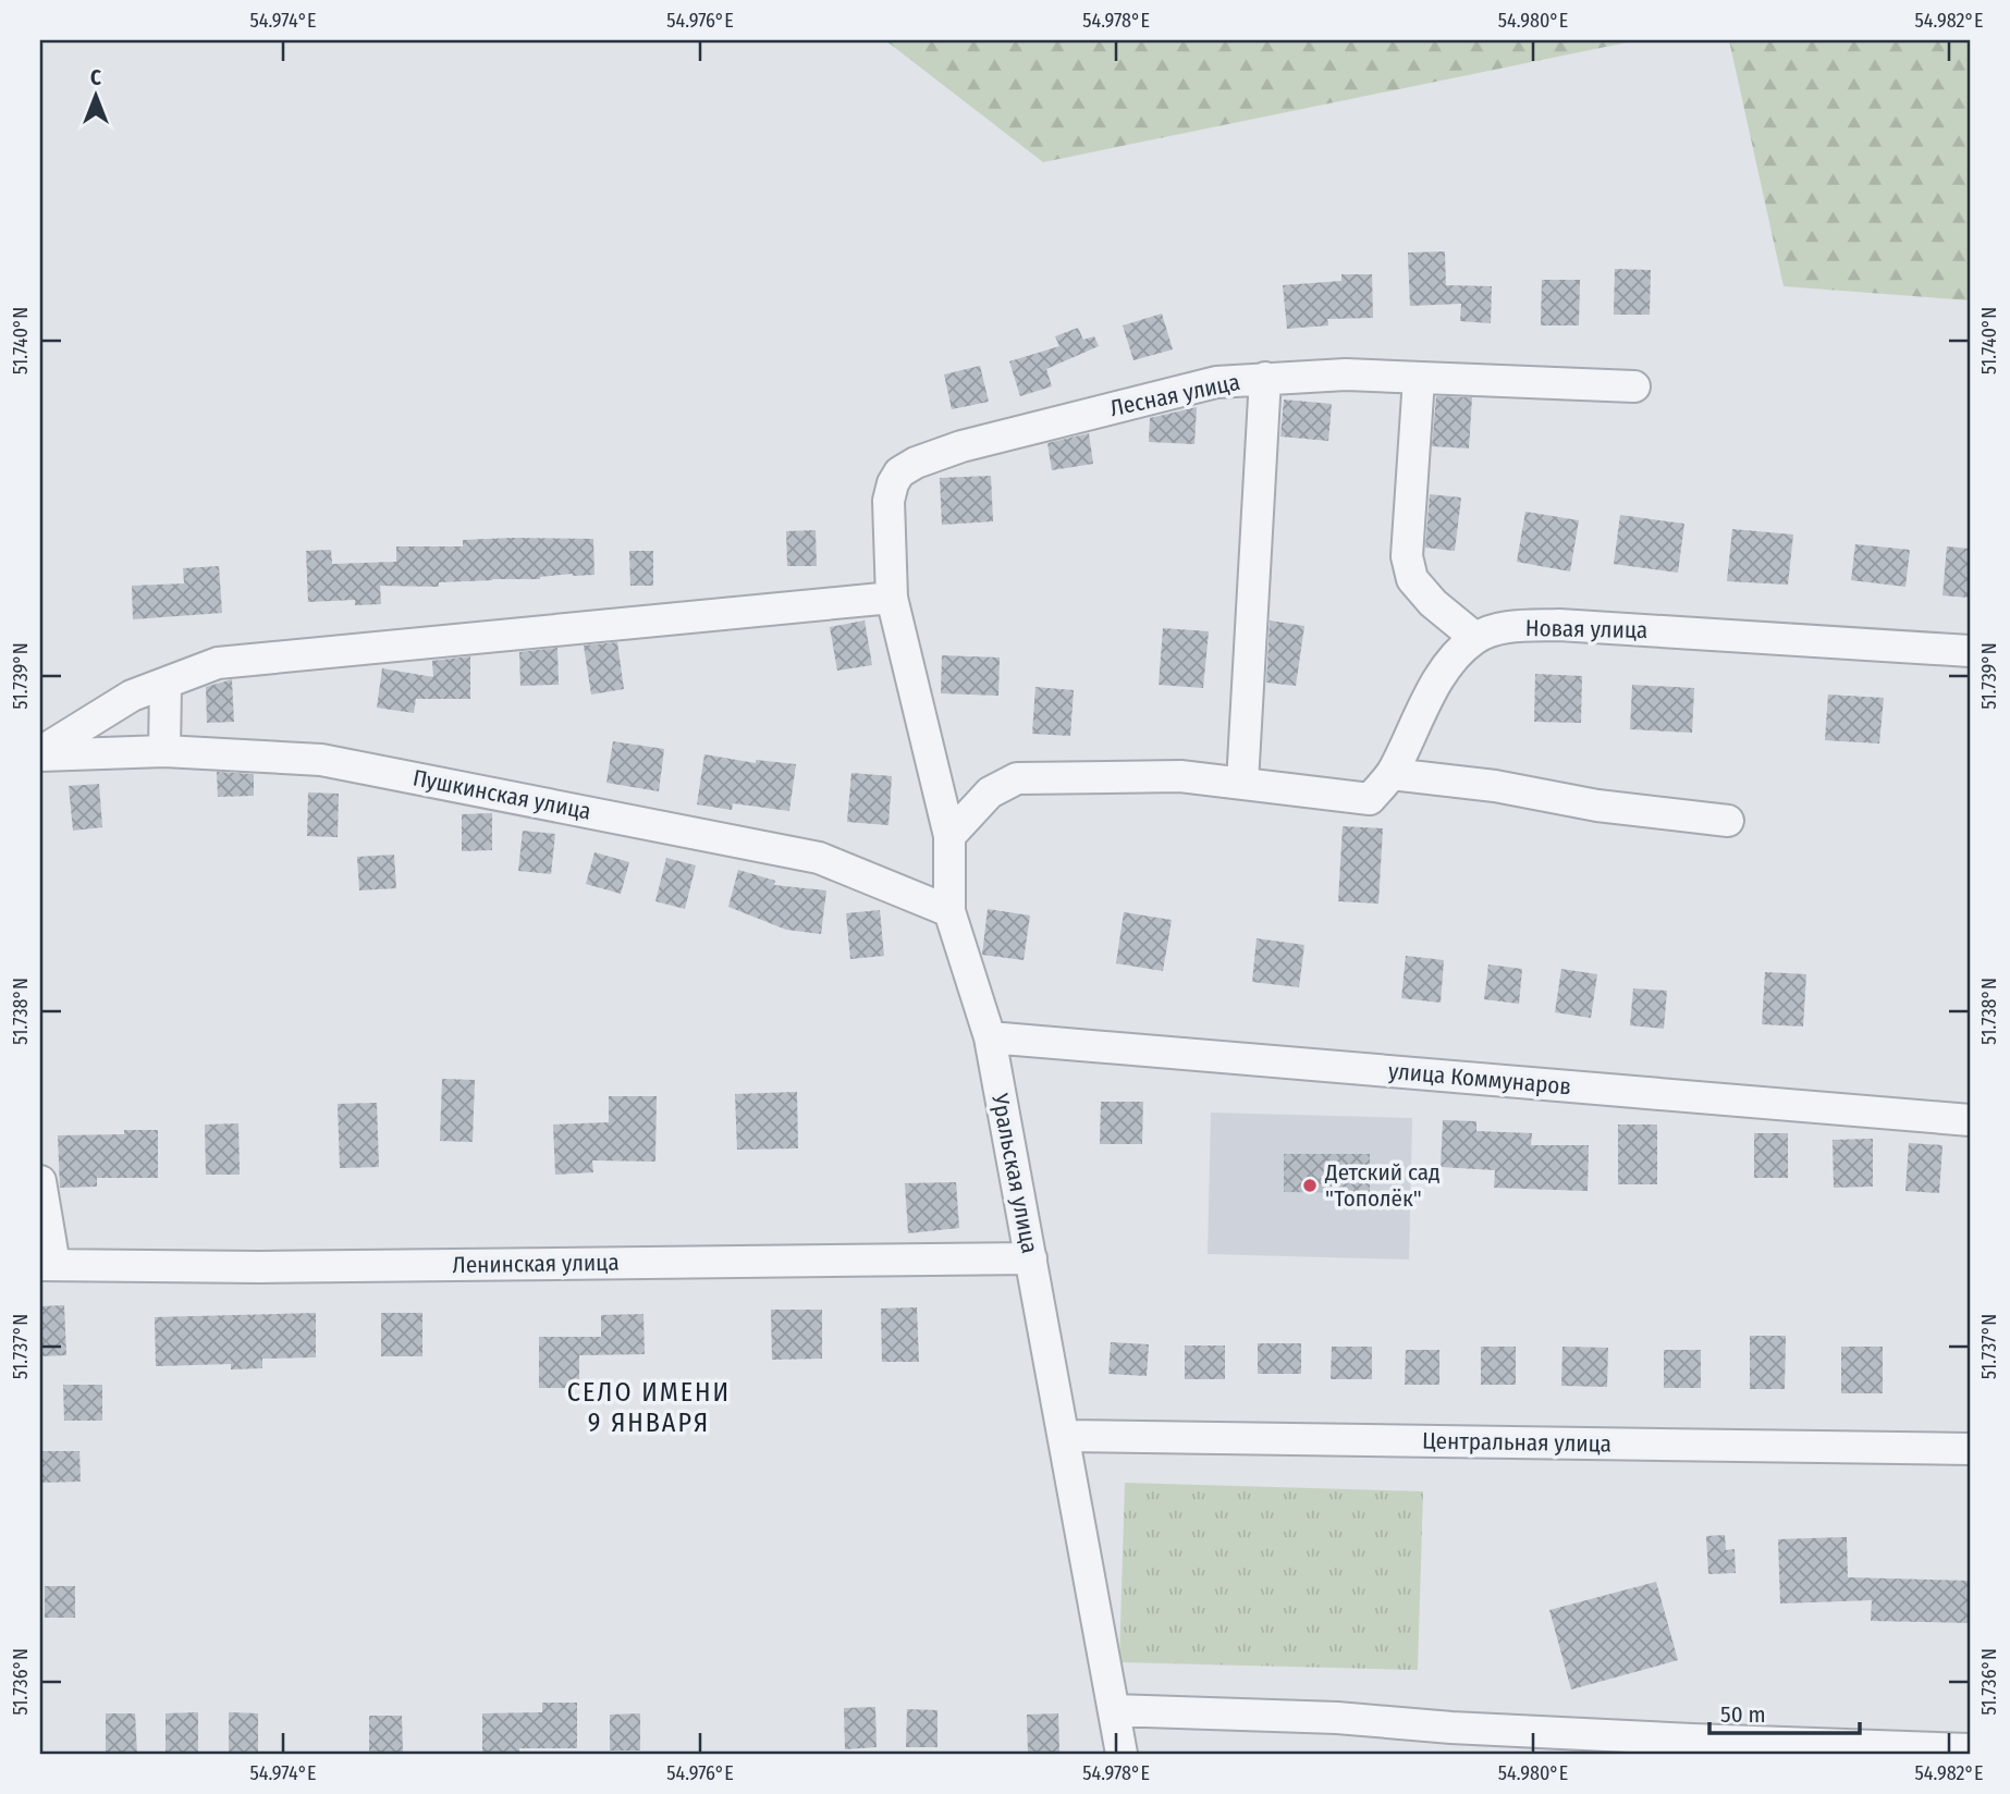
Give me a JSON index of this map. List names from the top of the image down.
{
  "streets": {
    "street": [
      "Лесная улица",
      "Новая улица",
      "Пушкинская улица",
      "улица Коммунаров",
      "Уральская улица",
      "Ленинская улица",
      "Центральная улица"
    ]
  },
  "crossings": [
    ["Лесная улица", "Уральская улица"],
    ["Новая улица", "Уральская улица"],
    ["Пушкинская улица", "Уральская улица"],
    ["улица Коммунаров", "Уральская улица"],
    ["Уральская улица", "Ленинская улица"],
    ["Уральская улица", "Центральная улица"]
  ],
  "districts": ["СЕЛО ИМЕНИ 9 ЯНВАРЯ"],
  "places": ["Детский сад \"Тополёк\""],
  "scale_bar": "50 m",
  "north": "top",
  "coordinates": [
    "54.974°E",
    "54.976°E",
    "54.978°E",
    "54.980°E",
    "54.982°E",
    "51.740°N",
    "51.739°N",
    "51.738°N",
    "51.737°N",
    "51.736°N"
  ]
}
